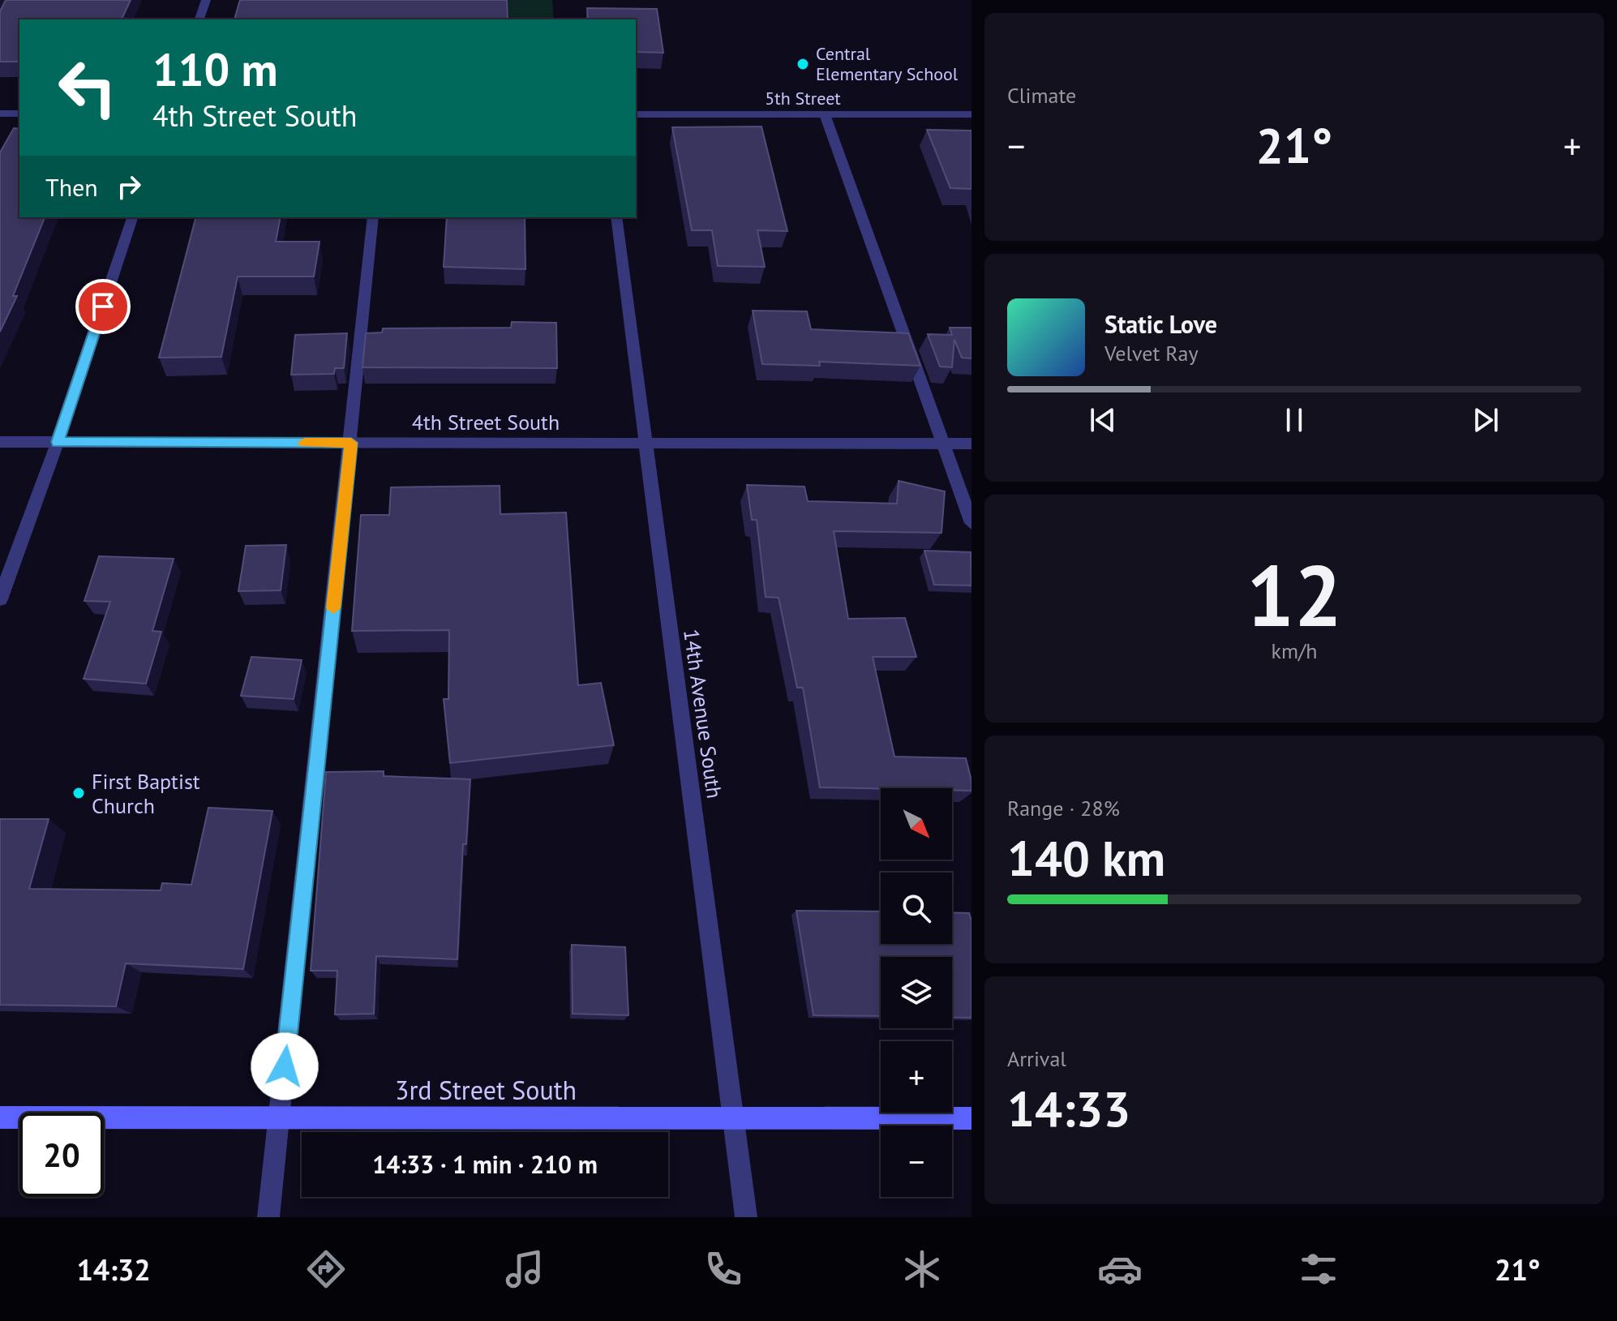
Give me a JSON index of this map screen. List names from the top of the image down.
{
  "streets": {
    "main road": ["3rd Street South"],
    "street": ["5th Street", "4th Street South", "14th Avenue South"]
  },
  "crossings": [
    ["4th Street South", "14th Avenue South"],
    ["14th Avenue South", "3rd Street South"]
  ],
  "places": ["Central Elementary School", "First Baptist Church"],
  "north": "bottom right",
  "page": {
    "tile": [
      "Climate",
      ["12", "km/h"],
      ["Range · 28%", "140 km"],
      ["Arrival", "14:33"]
    ],
    "turn": ["110 m", "4th Street South"],
    "heat": ["−", "21°", "+"],
    "then": "Then",
    "song": ["Static Love", "Velvet Ray"],
    "map_buttons": ["+", "−"],
    "limit": "20",
    "trip": "14:33 · 1 min · 210 m",
    "tabs": ["14:32", "21°"]
  }
}
